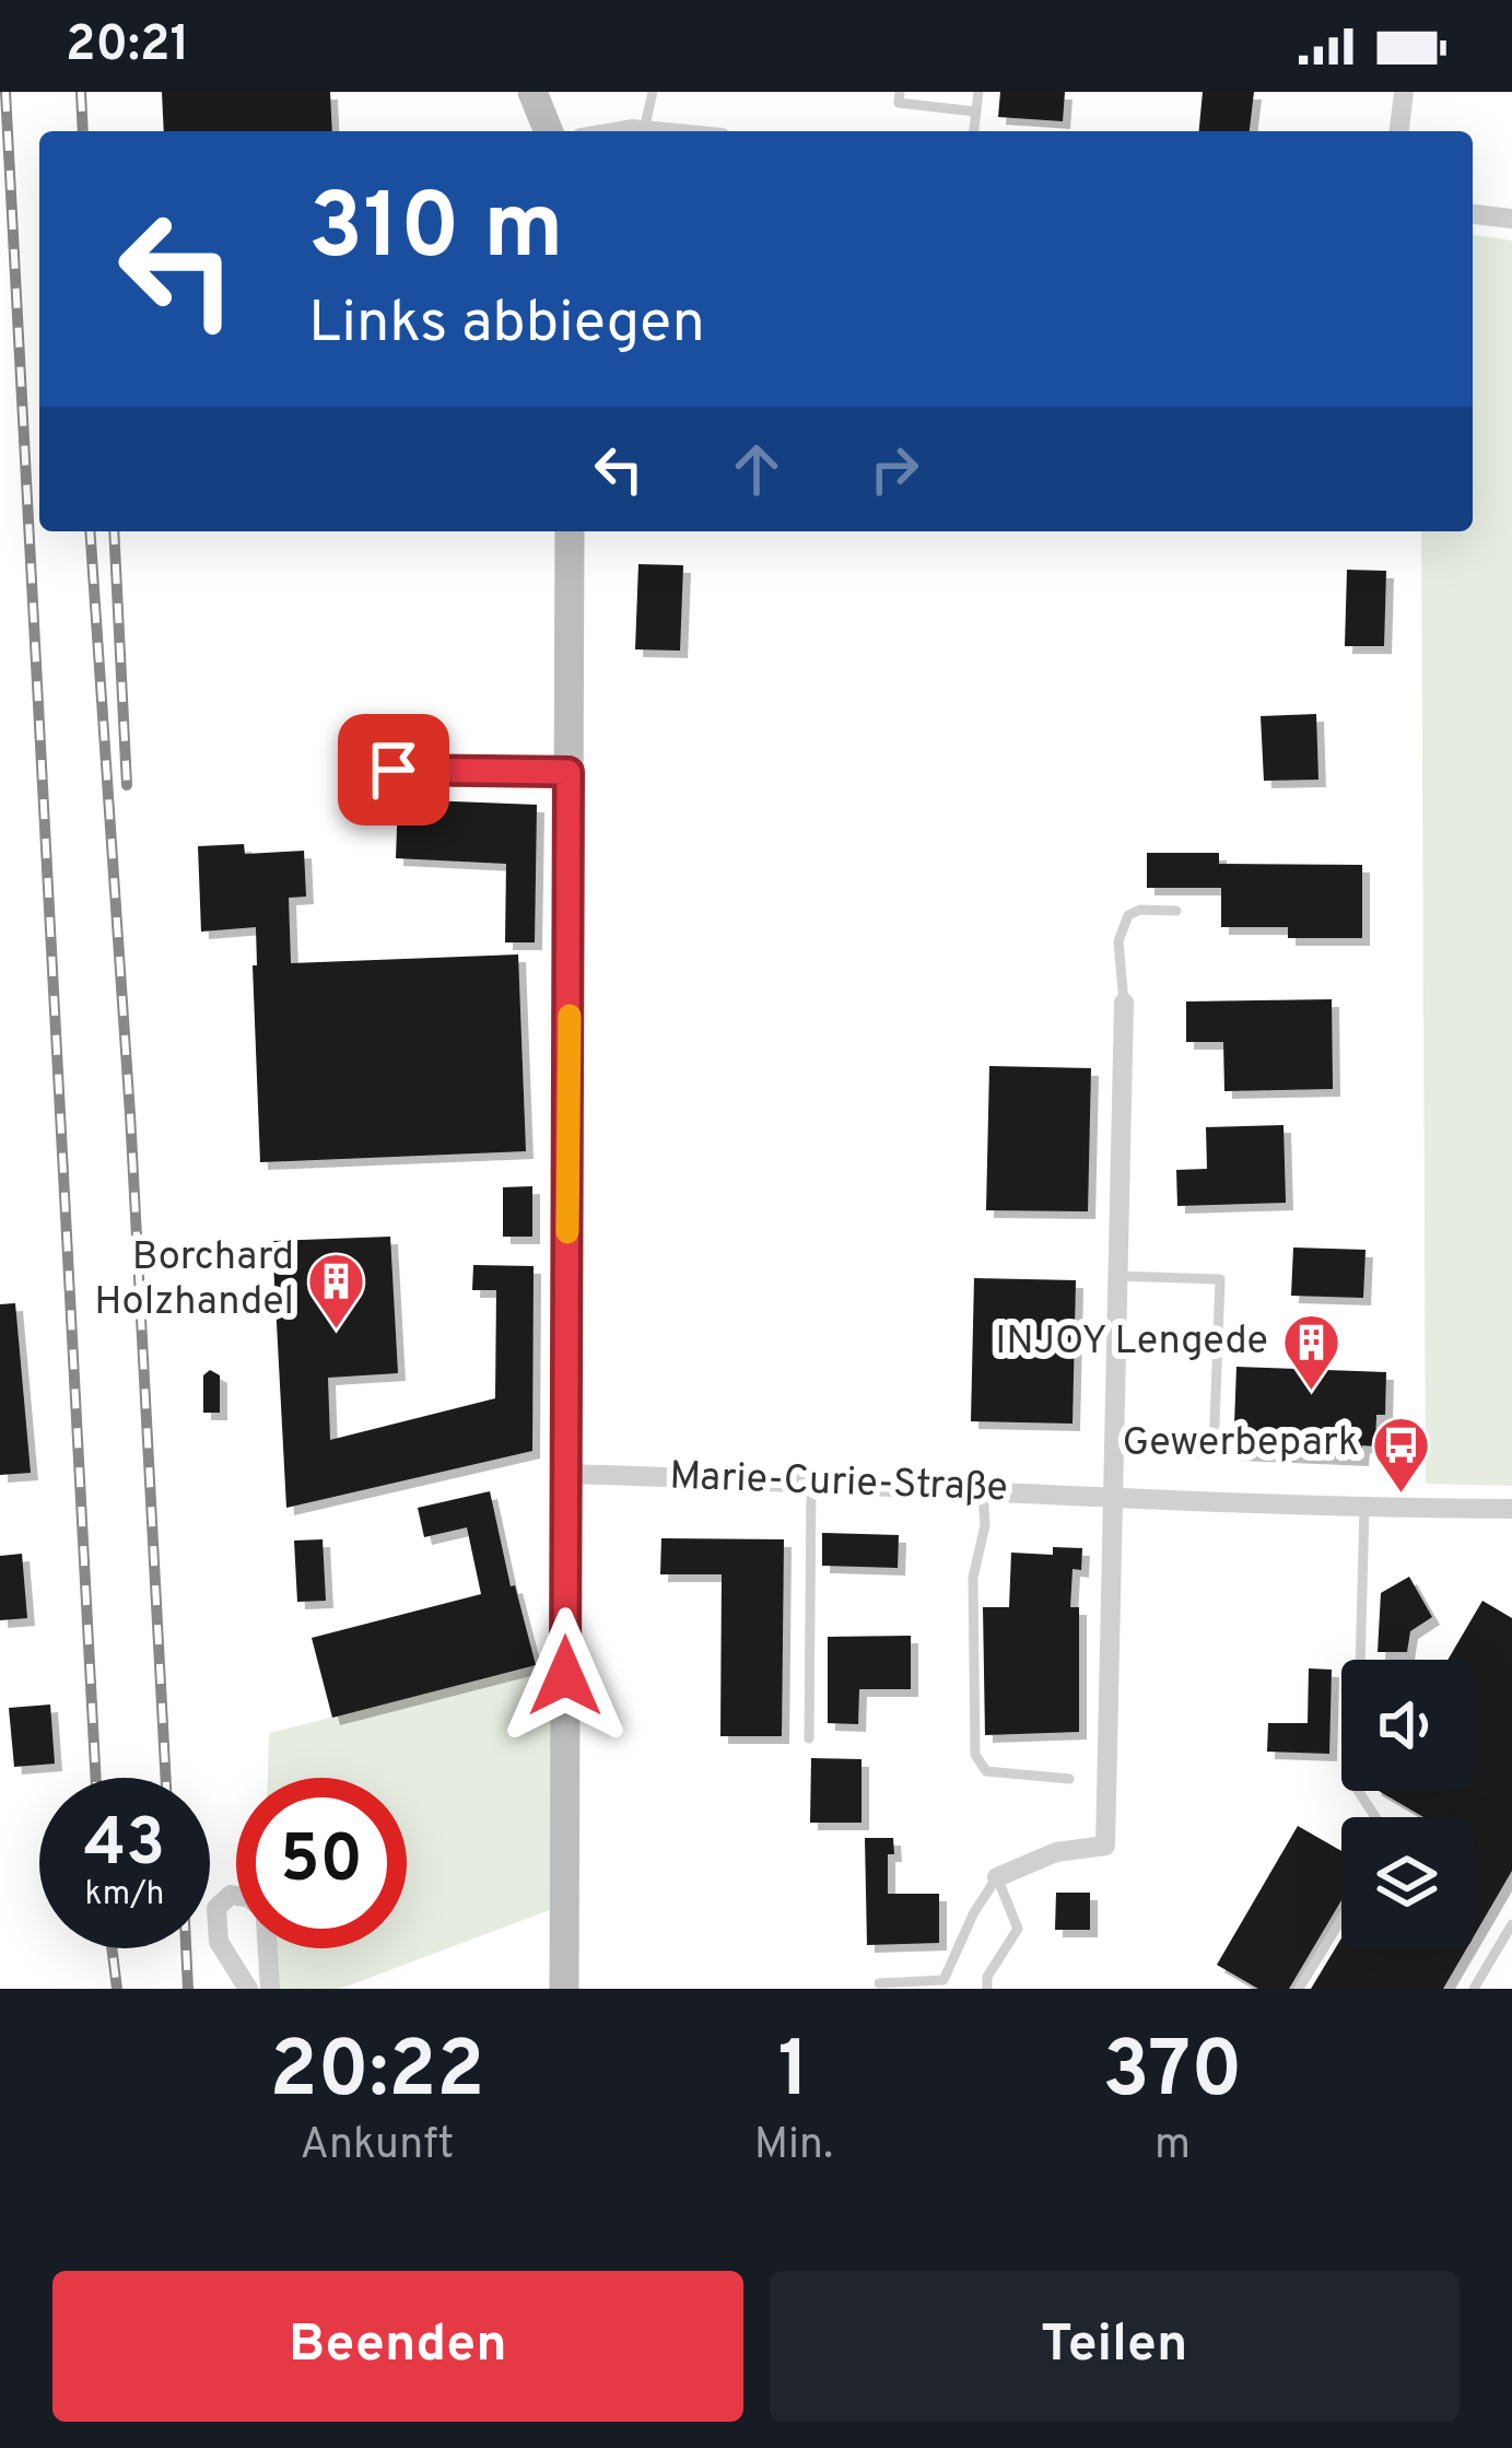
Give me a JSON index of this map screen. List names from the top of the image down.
{
  "streets": {
    "street": ["Marie-Curie-Straße"]
  },
  "places": {
    "building": ["Borchard Holzhandel", "INJOY Lengede"],
    "bus stop": ["Gewerbepark"]
  },
  "page": {
    "status": "20:21",
    "turn": ["310 m", "Links abbiegen"],
    "speed": "43 km/h",
    "limit": "50",
    "eta": [
      "20:22",
      "Ankunft",
      "1",
      "Min.",
      "370",
      "m"
    ],
    "buttons": ["Beenden", "Teilen"]
  }
}
